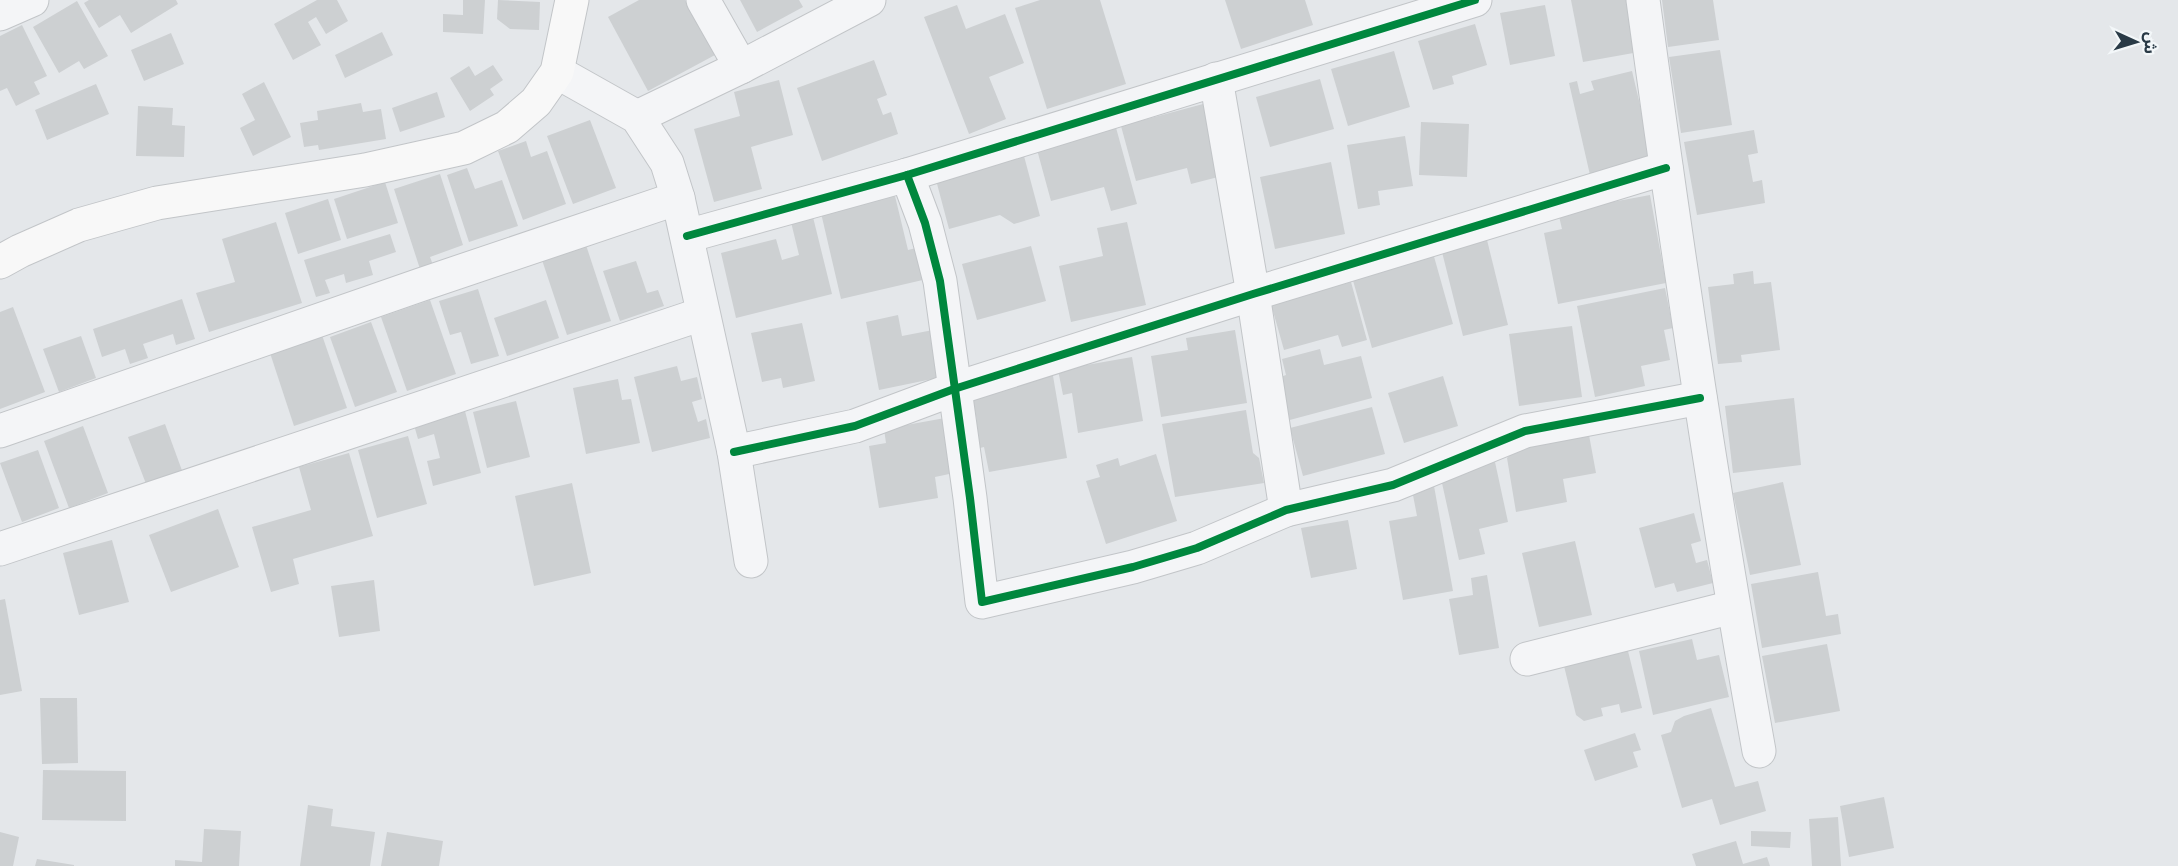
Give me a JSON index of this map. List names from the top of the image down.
{
  "north": "right"
}
